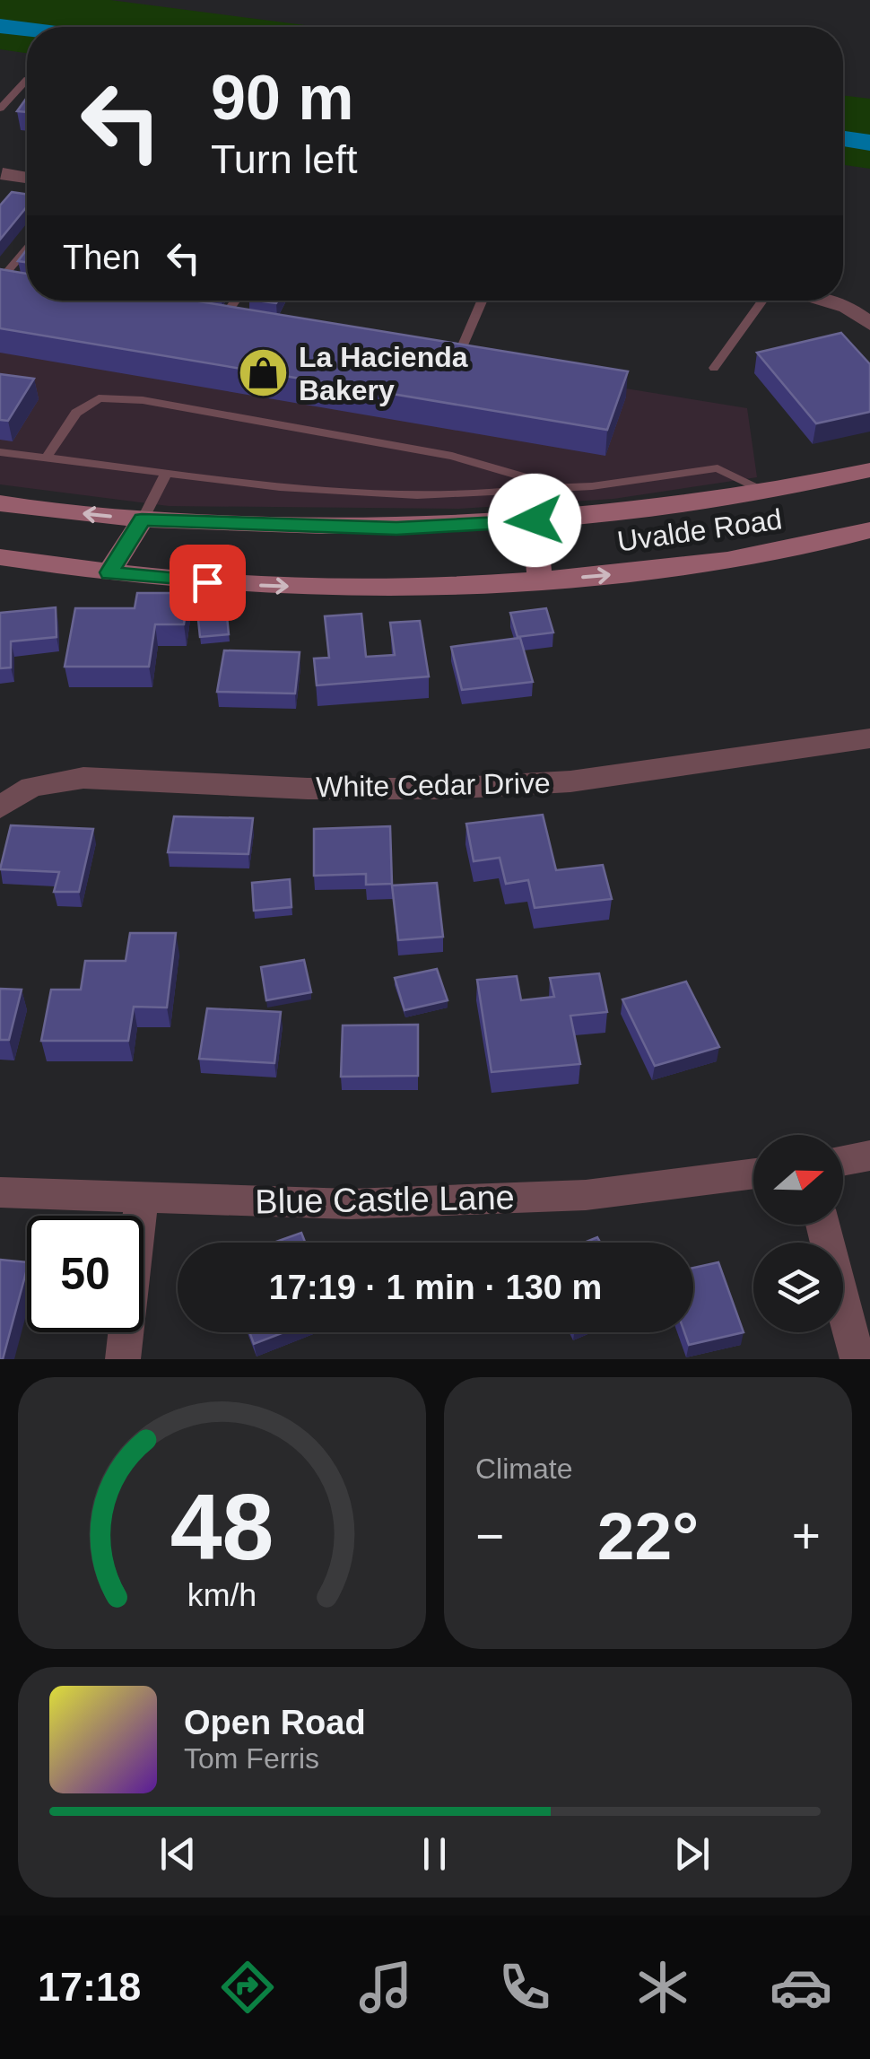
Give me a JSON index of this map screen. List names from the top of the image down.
{
  "streets": {
    "main road": ["Uvalde Road"],
    "street": ["White Cedar Drive", "Blue Castle Lane"]
  },
  "places": {
    "shop": ["La Hacienda Bakery"]
  },
  "north": "right",
  "page": {
    "turn": ["90 m", "Turn left"],
    "then": "Then",
    "limit": "50",
    "trip": "17:19 · 1 min · 130 m",
    "tile": "Climate",
    "heat": ["−", "22°", "+"],
    "song": ["Open Road", "Tom Ferris"],
    "tabs": "17:18",
    "gauge": ["48", "km/h"]
  }
}
